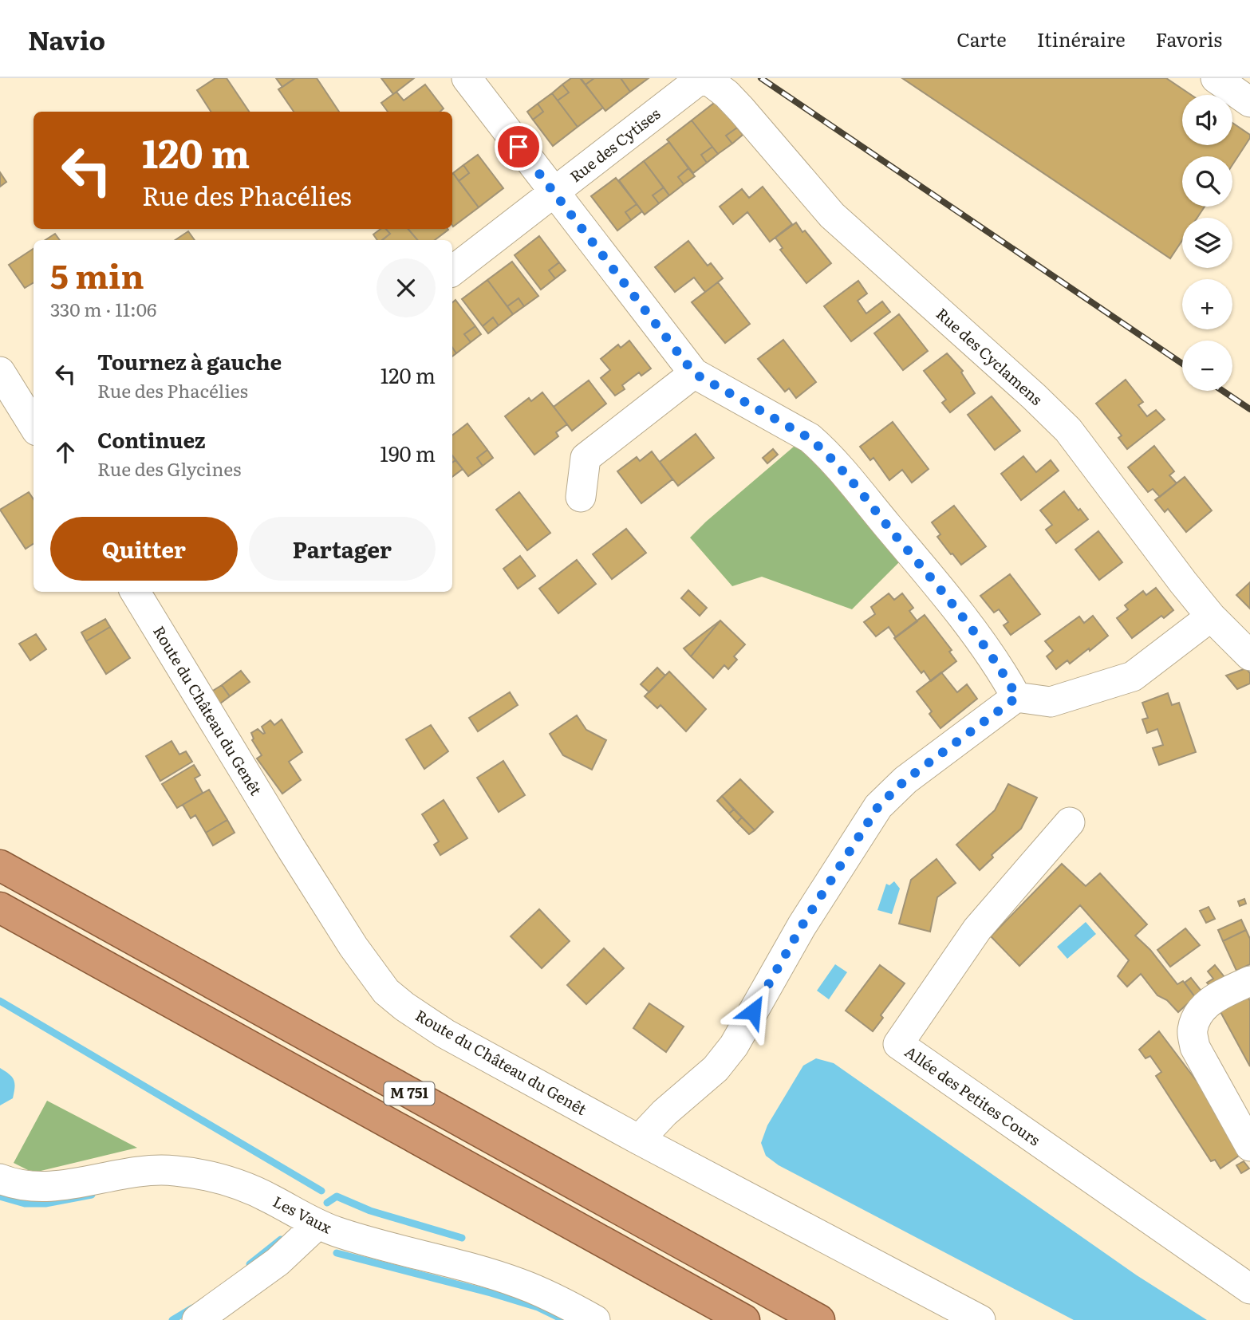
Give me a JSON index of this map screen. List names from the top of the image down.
{
  "streets": {
    "highway": ["M 751"],
    "street": [
      "Rue des Cytises",
      "Rue des Cyclamens",
      "Route du Château du Genêt",
      "Allée des Petites Cours",
      "Les Vaux"
    ]
  },
  "page": {
    "header": "Navio",
    "nav": ["Carte", "Itinéraire", "Favoris"],
    "map_buttons": ["+", "−"],
    "turn": ["120 m", "Rue des Phacélies"],
    "heading": ["5 min", "330 m · 11:06"],
    "list": [
      {
        "name": "Tournez à gauche",
        "note": "Rue des Phacélies",
        "value": "120 m"
      },
      {
        "name": "Continuez",
        "note": "Rue des Glycines",
        "value": "190 m"
      }
    ],
    "buttons": ["Quitter", "Partager"]
  }
}
